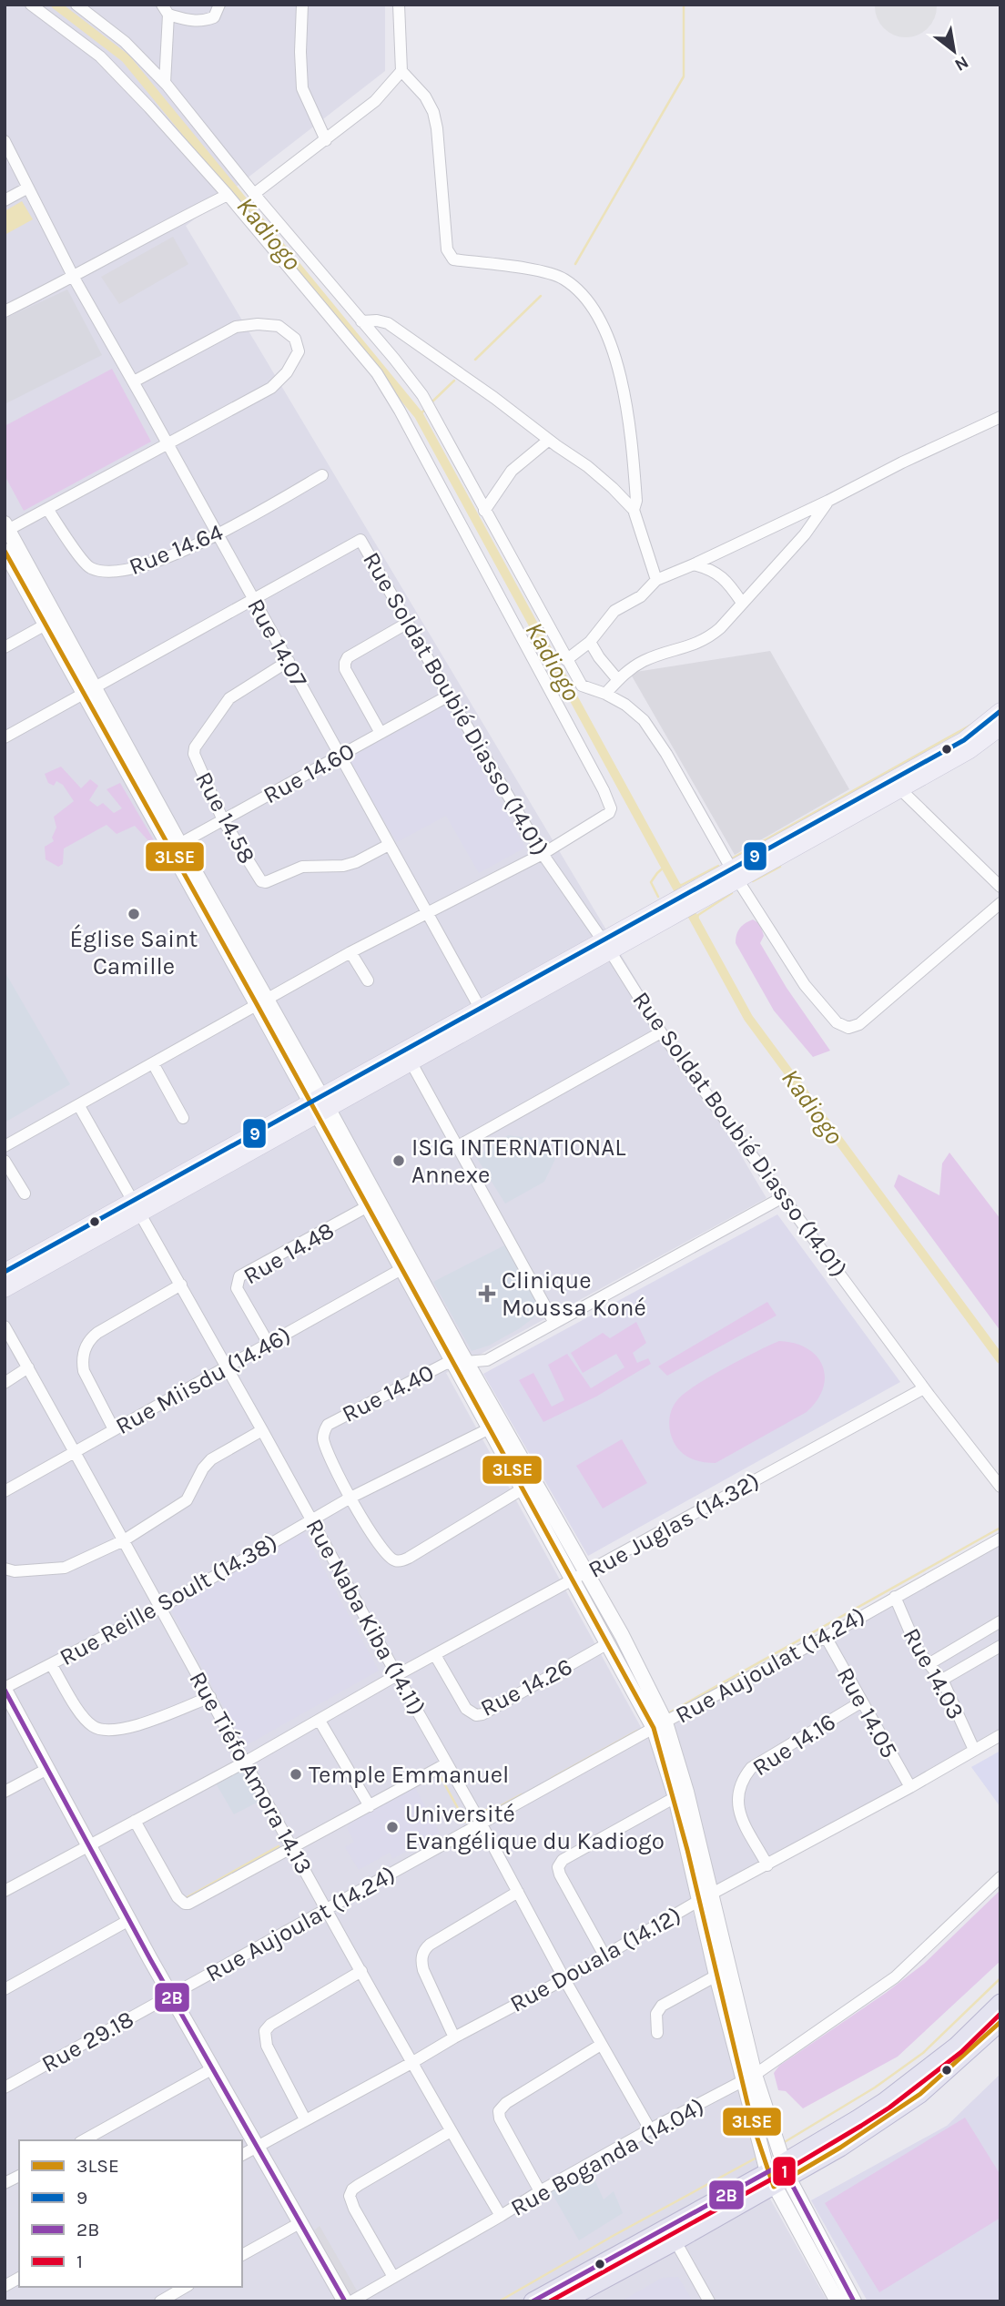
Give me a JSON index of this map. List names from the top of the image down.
{
  "streets": {
    "street": [
      "Rue 14.64",
      "Rue 14.07",
      "Rue Soldat Boubié Diasso (14.01)",
      "Rue 14.60",
      "Rue 14.58",
      "Rue 14.48",
      "Rue Miisdu (14.46)",
      "Rue 14.40",
      "Rue Juglas (14.32)",
      "Rue Reille Soult (14.38)",
      "Rue Naba Kiba (14.11)",
      "Rue Aujoulat (14.24)",
      "Rue 14.03",
      "Rue 14.26",
      "Rue 14.05",
      "Rue 14.16",
      "Rue Tiéfo Amora 14.13",
      "Rue Douala (14.12)",
      "Rue 29.18",
      "Rue Boganda (14.04)"
    ]
  },
  "crossings": [
    ["Rue 14.64", "Rue 14.07"],
    ["Rue 14.07", "Rue Soldat Boubié Diasso (14.01)"],
    ["Rue 14.07", "Rue 14.60"],
    ["Rue 14.07", "Rue 14.58"],
    ["Rue Soldat Boubié Diasso (14.01)", "Rue 14.60"],
    ["Rue Soldat Boubié Diasso (14.01)", "Rue Juglas (14.32)"],
    ["Rue 14.60", "Rue 14.58"],
    ["Rue 14.48", "Rue Miisdu (14.46)"],
    ["Rue Miisdu (14.46)", "Rue Naba Kiba (14.11)"],
    ["Rue Miisdu (14.46)", "Rue Tiéfo Amora 14.13"],
    ["Rue 14.40", "Rue Reille Soult (14.38)"],
    ["Rue Juglas (14.32)", "Rue Naba Kiba (14.11)"],
    ["Rue Juglas (14.32)", "Rue 14.26"],
    ["Rue Juglas (14.32)", "Rue Tiéfo Amora 14.13"],
    ["Rue Reille Soult (14.38)", "Rue Naba Kiba (14.11)"],
    ["Rue Reille Soult (14.38)", "Rue Tiéfo Amora 14.13"],
    ["Rue Naba Kiba (14.11)", "Rue Aujoulat (14.24)"],
    ["Rue Naba Kiba (14.11)", "Rue Douala (14.12)"],
    ["Rue Naba Kiba (14.11)", "Rue Boganda (14.04)"],
    ["Rue Aujoulat (14.24)", "Rue 14.03"],
    ["Rue Aujoulat (14.24)", "Rue 14.05"],
    ["Rue Aujoulat (14.24)", "Rue Tiéfo Amora 14.13"],
    ["Rue Aujoulat (14.24)", "Rue 29.18"],
    ["Rue 14.03", "Rue Douala (14.12)"],
    ["Rue 14.05", "Rue 14.16"],
    ["Rue 14.05", "Rue Douala (14.12)"],
    ["Rue 14.16", "Rue Douala (14.12)"],
    ["Rue Tiéfo Amora 14.13", "Rue Douala (14.12)"],
    ["Rue Tiéfo Amora 14.13", "Rue Boganda (14.04)"]
  ],
  "water": ["Kadiogo"],
  "places": {
    "other": [
      "Église Saint Camille",
      "ISIG INTERNATIONAL Annexe",
      "Temple Emmanuel",
      "Université Evangélique du Kadiogo"
    ],
    "health": ["Clinique Moussa Koné"]
  },
  "lines": [
    "transit line 3LSE",
    "transit line 9",
    "transit line 2B",
    "transit line 1"
  ],
  "legend": [
    "3LSE",
    "9",
    "2B",
    "1"
  ],
  "north": "bottom right"
}
